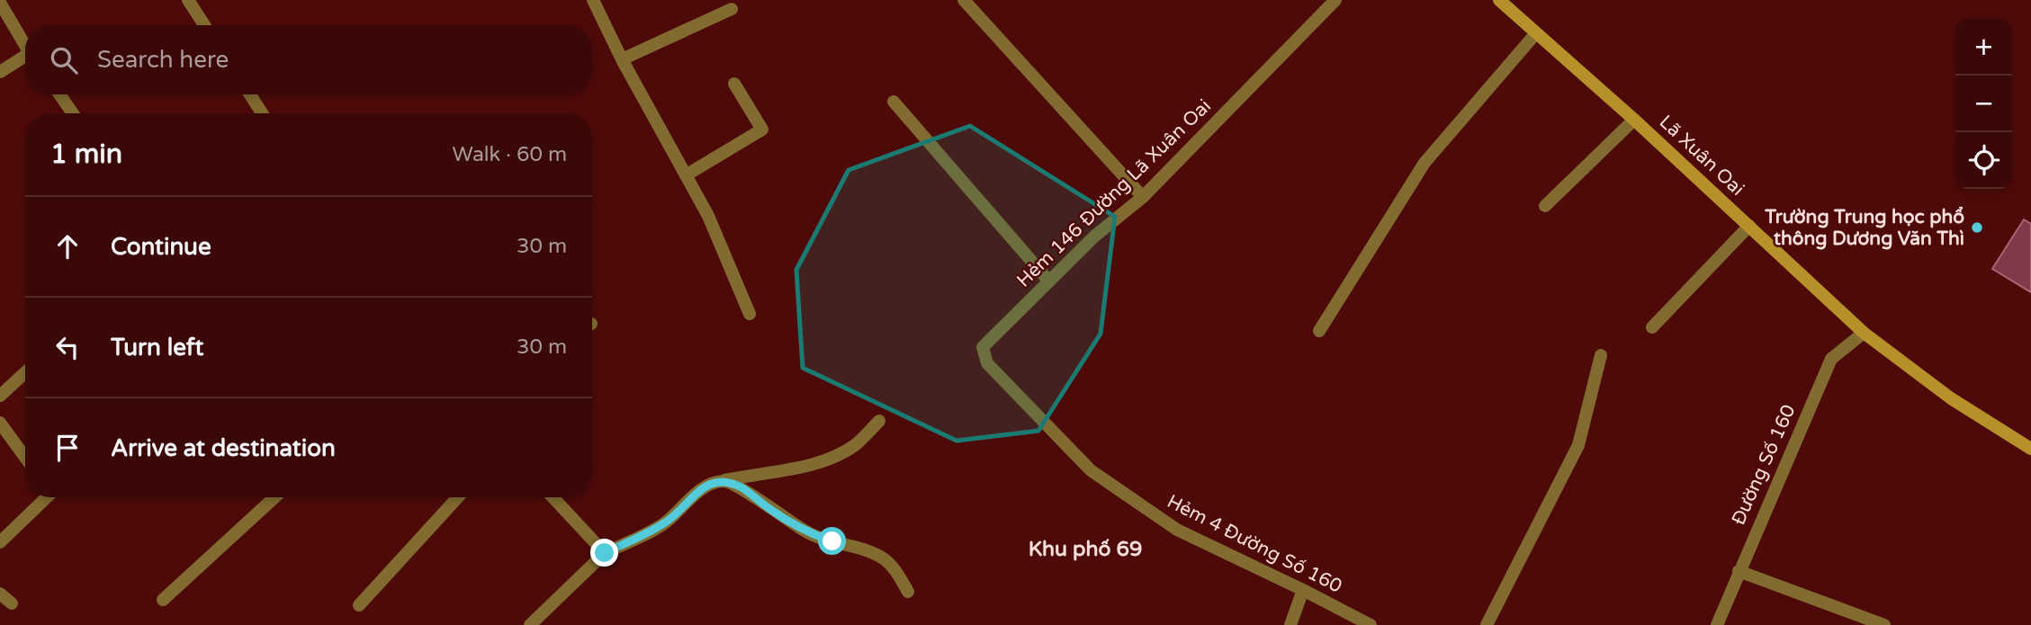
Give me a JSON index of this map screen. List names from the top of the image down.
{
  "streets": {
    "main road": ["Lã Xuân Oai"],
    "street": ["Hẻm 146 Đường Lã Xuân Oai", "Đường Số 160", "Hẻm 4 Đường Số 160"]
  },
  "crossings": [
    ["Lã Xuân Oai", "Đường Số 160"],
    ["Hẻm 146 Đường Lã Xuân Oai", "Hẻm 4 Đường Số 160"]
  ],
  "districts": ["Khu phố 69"],
  "places": ["Trường Trung học phổ thông Dương Văn Thì"],
  "page": {
    "map_buttons": ["+", "−"],
    "search": "Search here",
    "heading": ["1 min", "Walk · 60 m"],
    "list": [
      ["Continue", "30 m"],
      ["Turn left", "30 m"],
      "Arrive at destination"
    ]
  }
}
